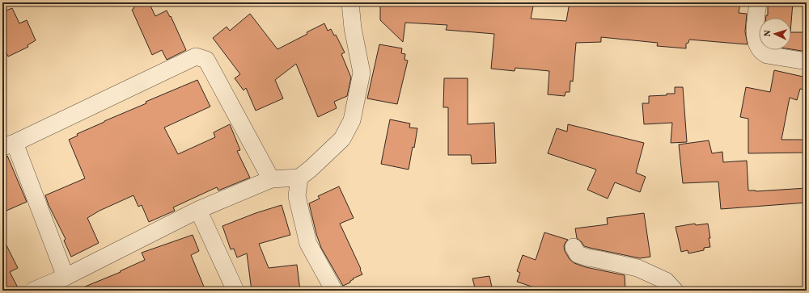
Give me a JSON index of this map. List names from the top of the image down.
{
  "north": "left"
}
